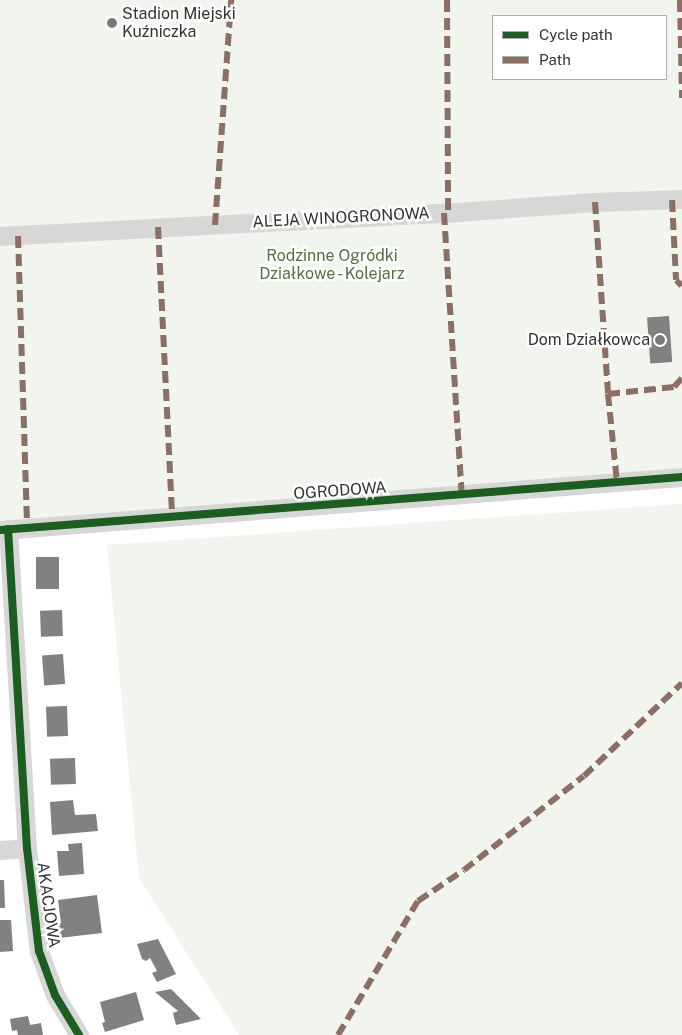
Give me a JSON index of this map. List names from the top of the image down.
{
  "streets": {
    "street": ["ALEJA WINOGRONOWA", "OGRODOWA", "AKACJOWA"]
  },
  "crossings": [
    ["OGRODOWA", "AKACJOWA"]
  ],
  "parks": ["Rodzinne Ogródki Działkowe - Kolejarz"],
  "places": ["Stadion Miejski Kuźniczka", "Dom Działkowca"],
  "legend": ["Cycle path", "Path"]
}
